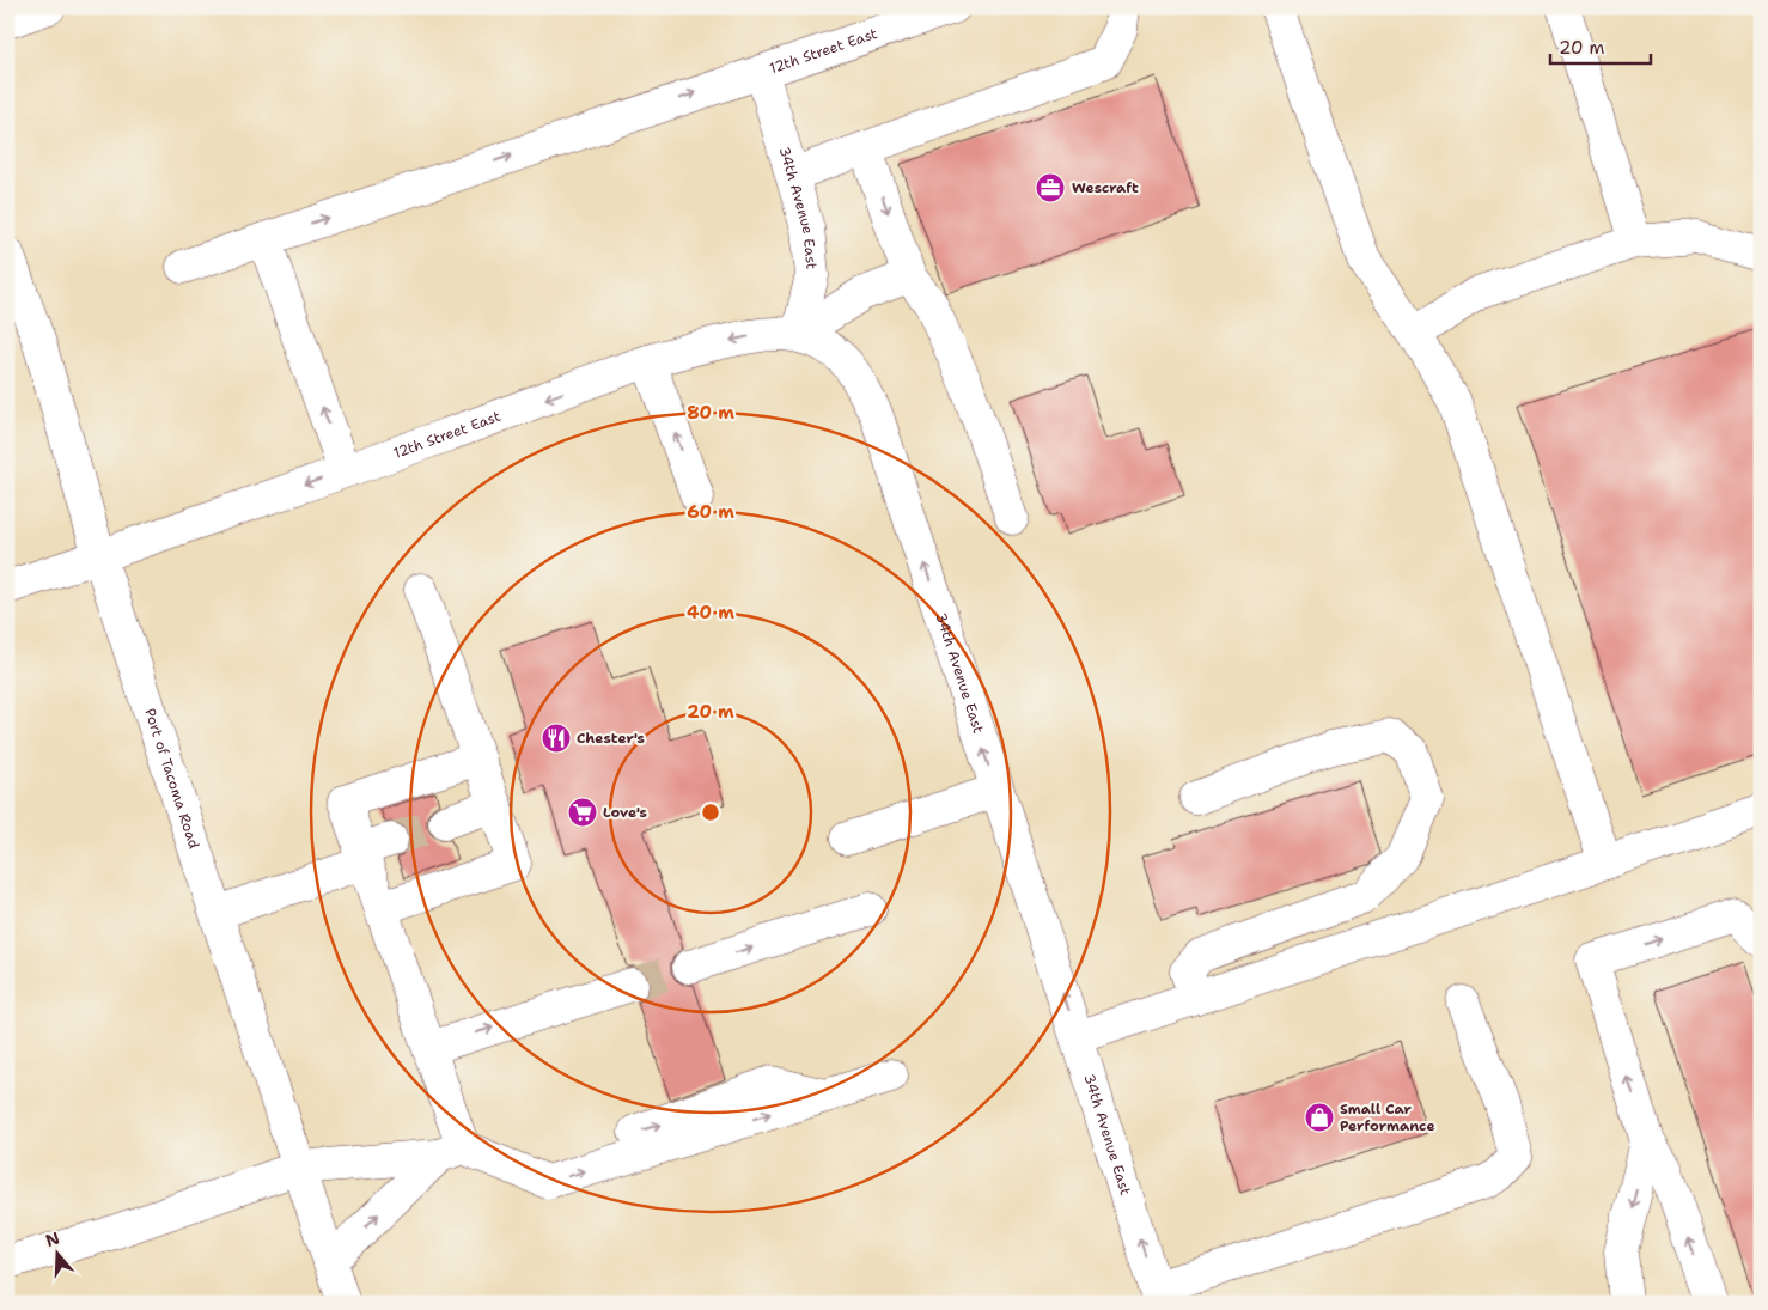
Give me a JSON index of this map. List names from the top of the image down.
{
  "streets": {
    "main road": ["12th Street East", "34th Avenue East", "Port of Tacoma Road"]
  },
  "crossings": [
    ["12th Street East", "34th Avenue East"],
    ["12th Street East", "Port of Tacoma Road"]
  ],
  "places": {
    "office": ["Wescraft"],
    "restaurant": ["Chester's"],
    "supermarket": ["Love's"],
    "shop": ["Small Car Performance"]
  },
  "scale_bar": "20 m",
  "north": "top",
  "rings": [
    "80 m",
    "60 m",
    "40 m",
    "20 m"
  ]
}
